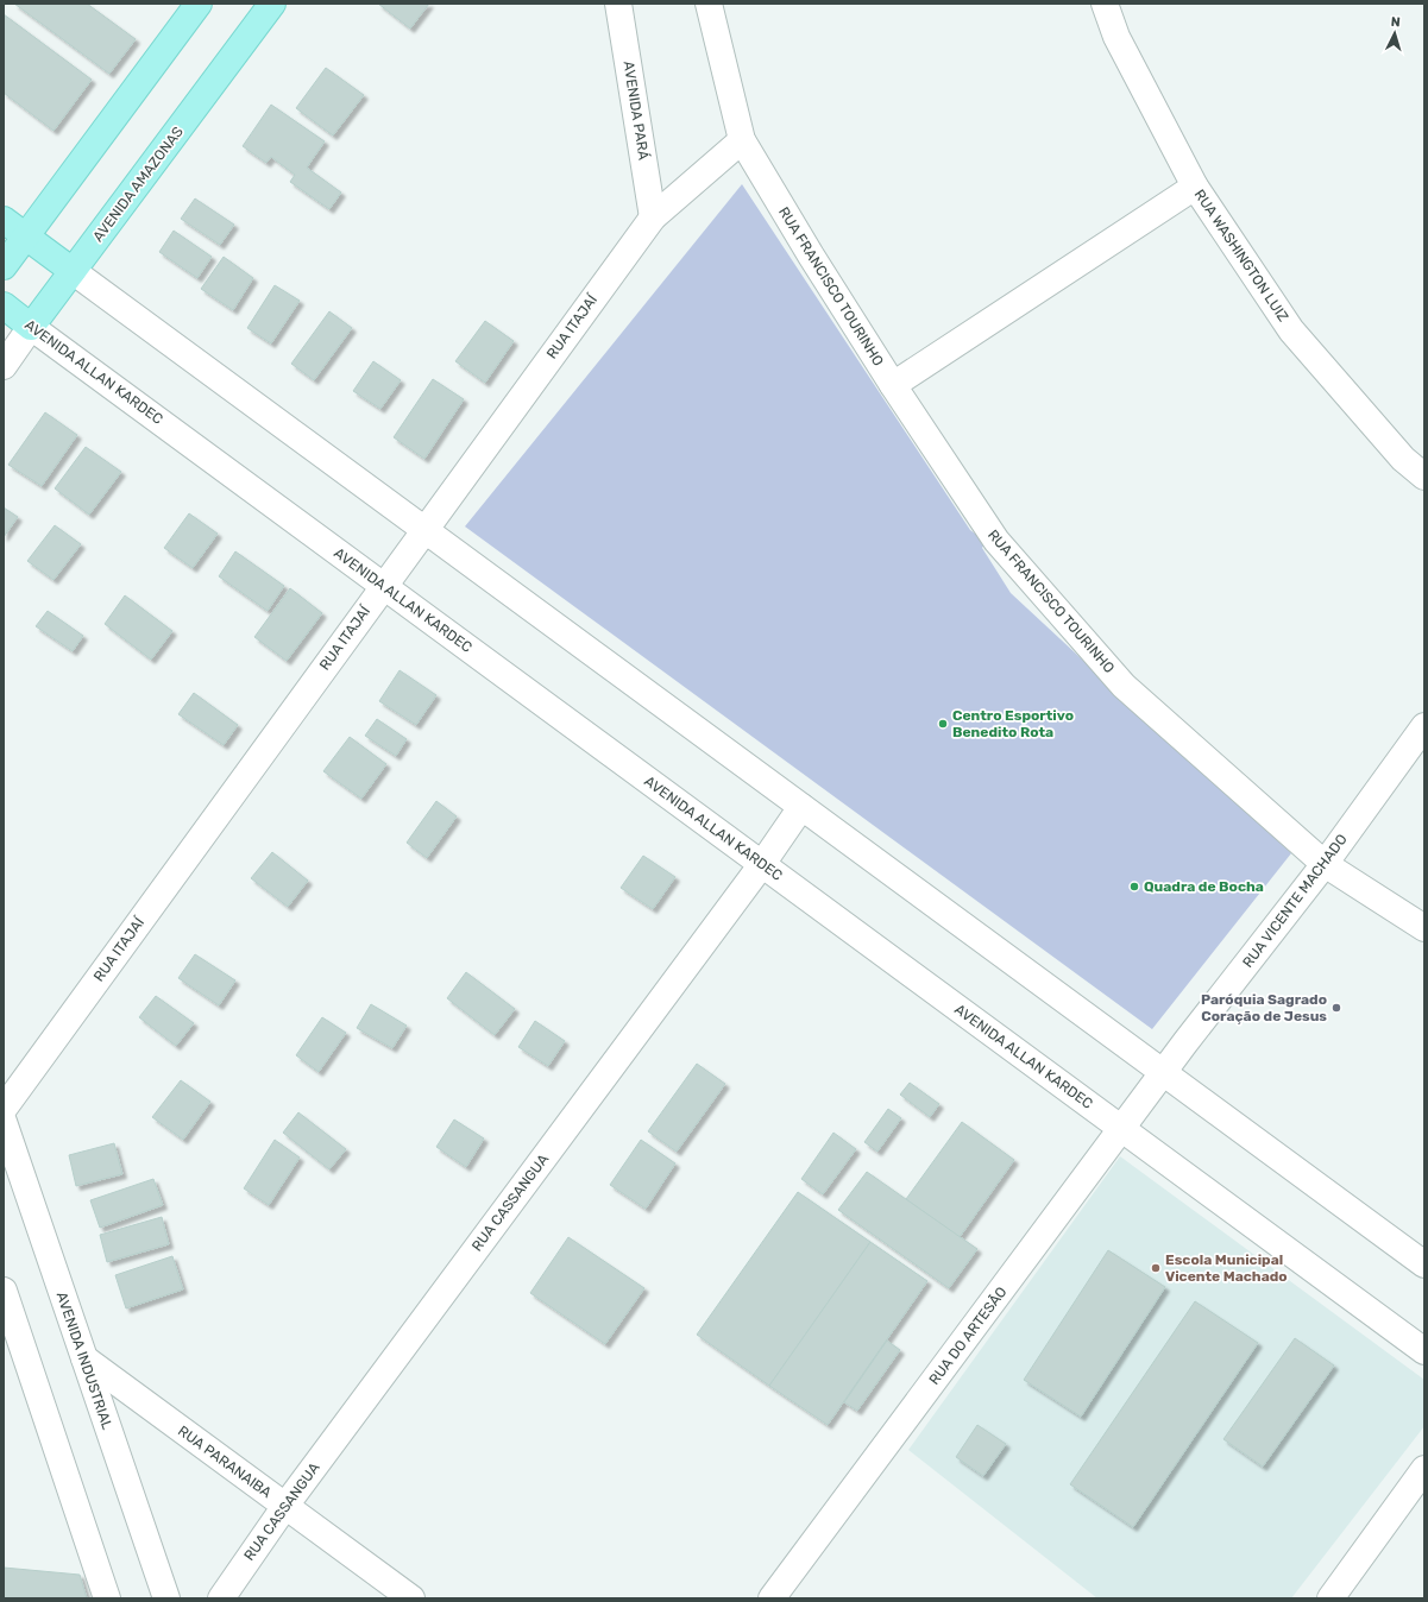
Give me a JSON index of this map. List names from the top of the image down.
{
  "streets": {
    "main road": ["AVENIDA AMAZONAS", "AVENIDA ALLAN KARDEC"],
    "street": [
      "AVENIDA PARÁ",
      "RUA WASHINGTON LUIZ",
      "RUA FRANCISCO TOURINHO",
      "RUA ITAJAÍ",
      "RUA VICENTE MACHADO",
      "RUA CASSANGUA",
      "RUA DO ARTESÃO",
      "AVENIDA INDUSTRIAL",
      "RUA PARANAIBA"
    ]
  },
  "crossings": [
    ["AVENIDA PARÁ", "RUA ITAJAÍ"],
    ["AVENIDA AMAZONAS", "AVENIDA ALLAN KARDEC"],
    ["RUA FRANCISCO TOURINHO", "RUA ITAJAÍ"],
    ["RUA FRANCISCO TOURINHO", "RUA VICENTE MACHADO"],
    ["RUA ITAJAÍ", "AVENIDA ALLAN KARDEC"],
    ["AVENIDA ALLAN KARDEC", "RUA CASSANGUA"],
    ["AVENIDA ALLAN KARDEC", "RUA DO ARTESÃO"],
    ["RUA VICENTE MACHADO", "RUA DO ARTESÃO"],
    ["RUA CASSANGUA", "RUA PARANAIBA"],
    ["AVENIDA INDUSTRIAL", "RUA PARANAIBA"]
  ],
  "places": [
    "Centro Esportivo Benedito Rota",
    "Quadra de Bocha",
    "Paróquia Sagrado Coração de Jesus",
    "Escola Municipal Vicente Machado"
  ],
  "north": "top"
}
